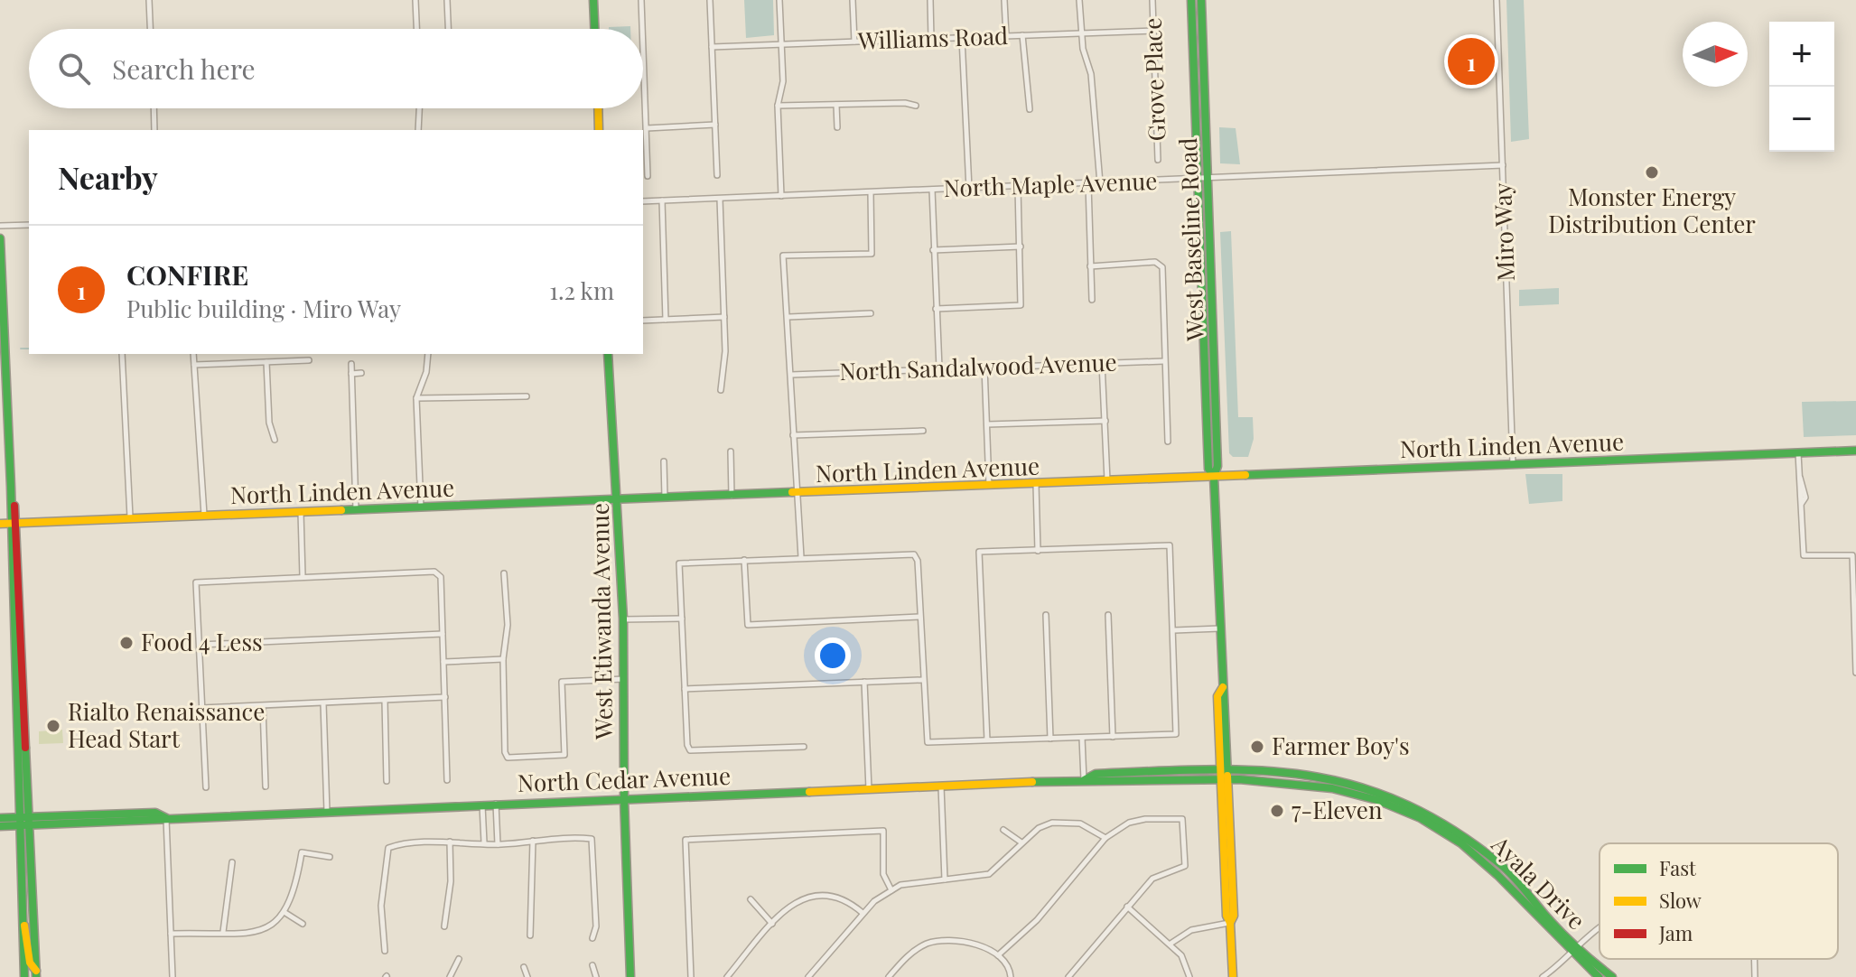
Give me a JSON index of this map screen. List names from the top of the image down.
{
  "streets": {
    "main road": [
      "West Baseline Road",
      "North Linden Avenue",
      "West Etiwanda Avenue",
      "North Cedar Avenue",
      "Ayala Drive"
    ],
    "street": [
      "Williams Road",
      "Grove Place",
      "North Maple Avenue",
      "Miro Way",
      "North Sandalwood Avenue"
    ]
  },
  "crossings": [
    ["Williams Road", "Grove Place"],
    ["North Maple Avenue", "Miro Way"],
    ["North Maple Avenue", "West Baseline Road"],
    ["Miro Way", "North Linden Avenue"],
    ["West Baseline Road", "North Linden Avenue"],
    ["West Baseline Road", "North Cedar Avenue"],
    ["West Baseline Road", "Ayala Drive"],
    ["North Linden Avenue", "West Etiwanda Avenue"],
    ["West Etiwanda Avenue", "North Cedar Avenue"],
    ["North Cedar Avenue", "Ayala Drive"]
  ],
  "places": [
    "Monster Energy Distribution Center",
    "Food 4 Less",
    "Rialto Renaissance Head Start",
    "Farmer Boy's",
    "7-Eleven"
  ],
  "legend": ["Fast", "Slow", "Jam"],
  "north": "right",
  "page": {
    "map_buttons": ["+", "−"],
    "search": "Search here",
    "pins": "1",
    "heading": "Nearby",
    "list": [
      {
        "mark": "1",
        "name": "CONFIRE",
        "note": "Public building · Miro Way",
        "value": "1.2 km"
      }
    ]
  }
}
